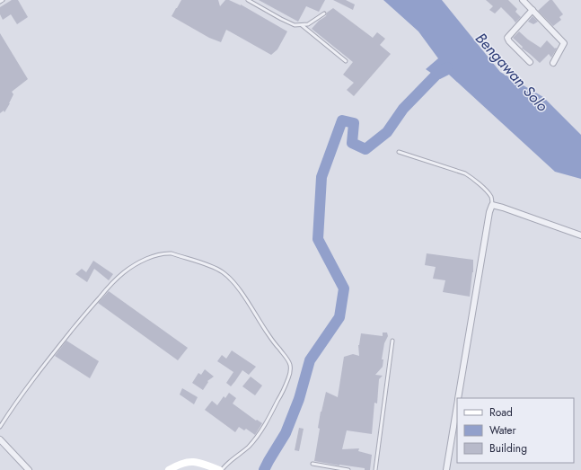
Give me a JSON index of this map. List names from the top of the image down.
{
  "water": ["Bengawan Solo"],
  "legend": ["Road", "Water", "Building"]
}
